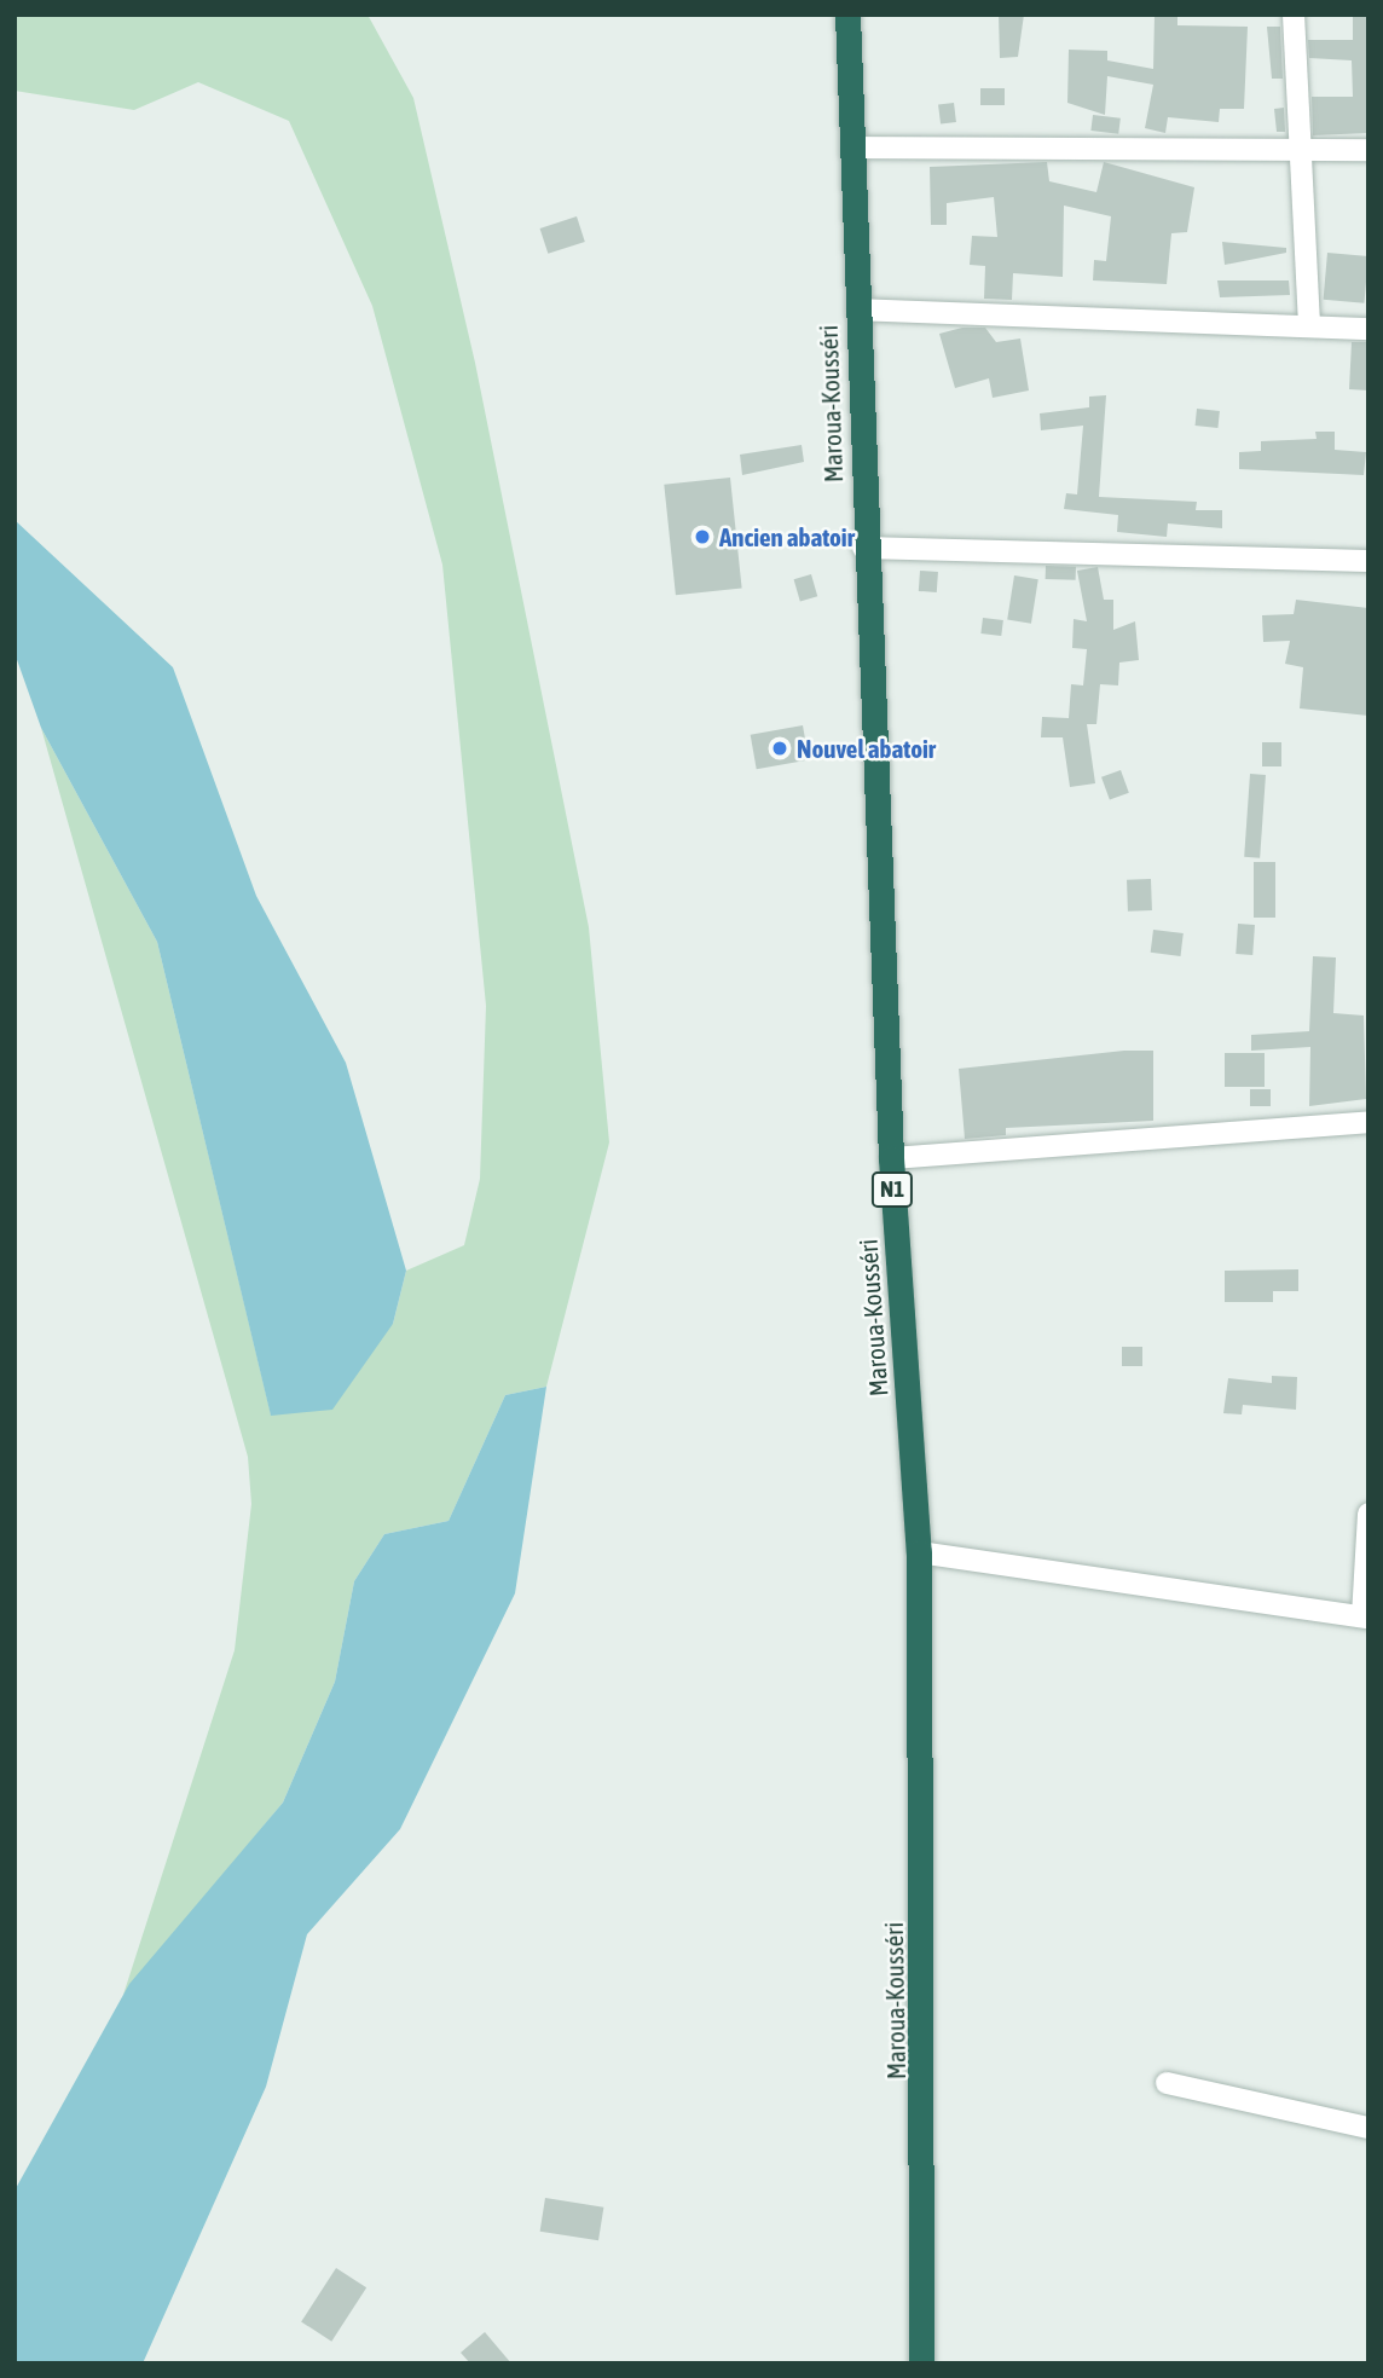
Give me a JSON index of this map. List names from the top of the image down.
{
  "streets": {
    "highway": ["Maroua-Kousséri", "N1"]
  },
  "places": ["Ancien abatoir", "Nouvel abatoir"]
}
